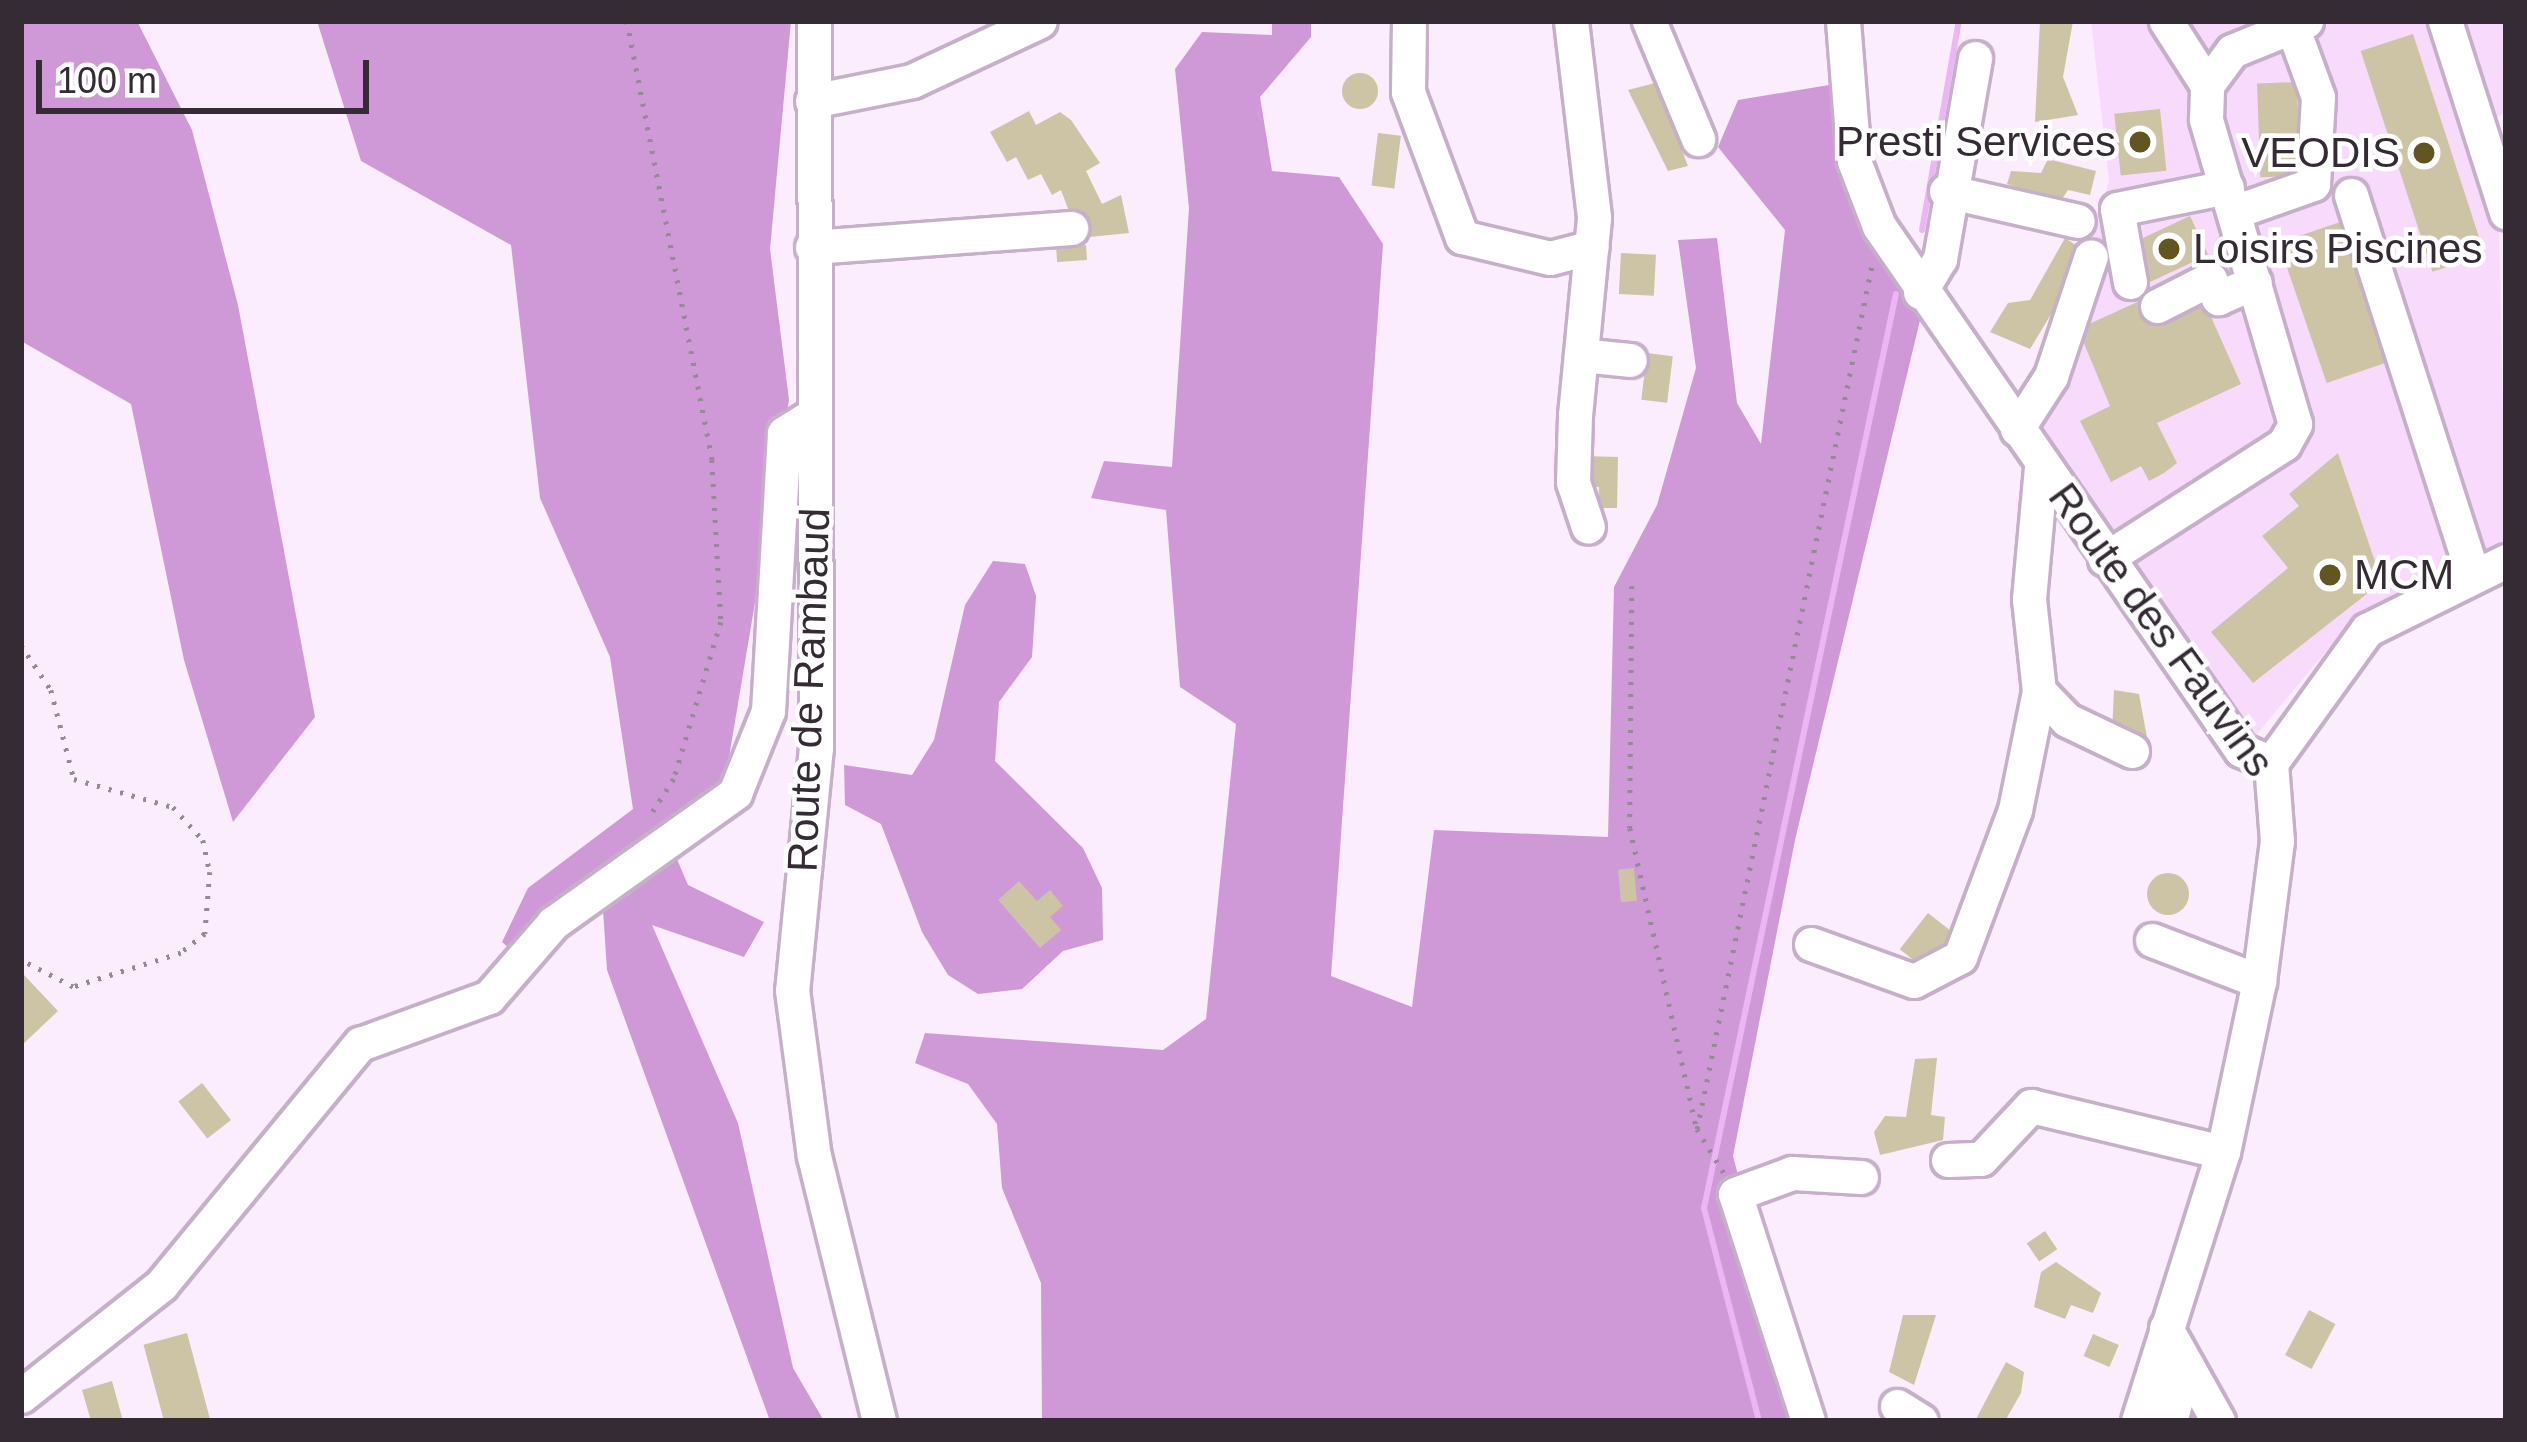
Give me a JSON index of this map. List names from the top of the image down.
{
  "streets": {
    "street": ["Route des Fauvins", "Route de Rambaud"]
  },
  "places": [
    "Presti Services",
    "VEODIS",
    "Loisirs Piscines",
    "MCM"
  ],
  "scale_bar": "100 m"
}
